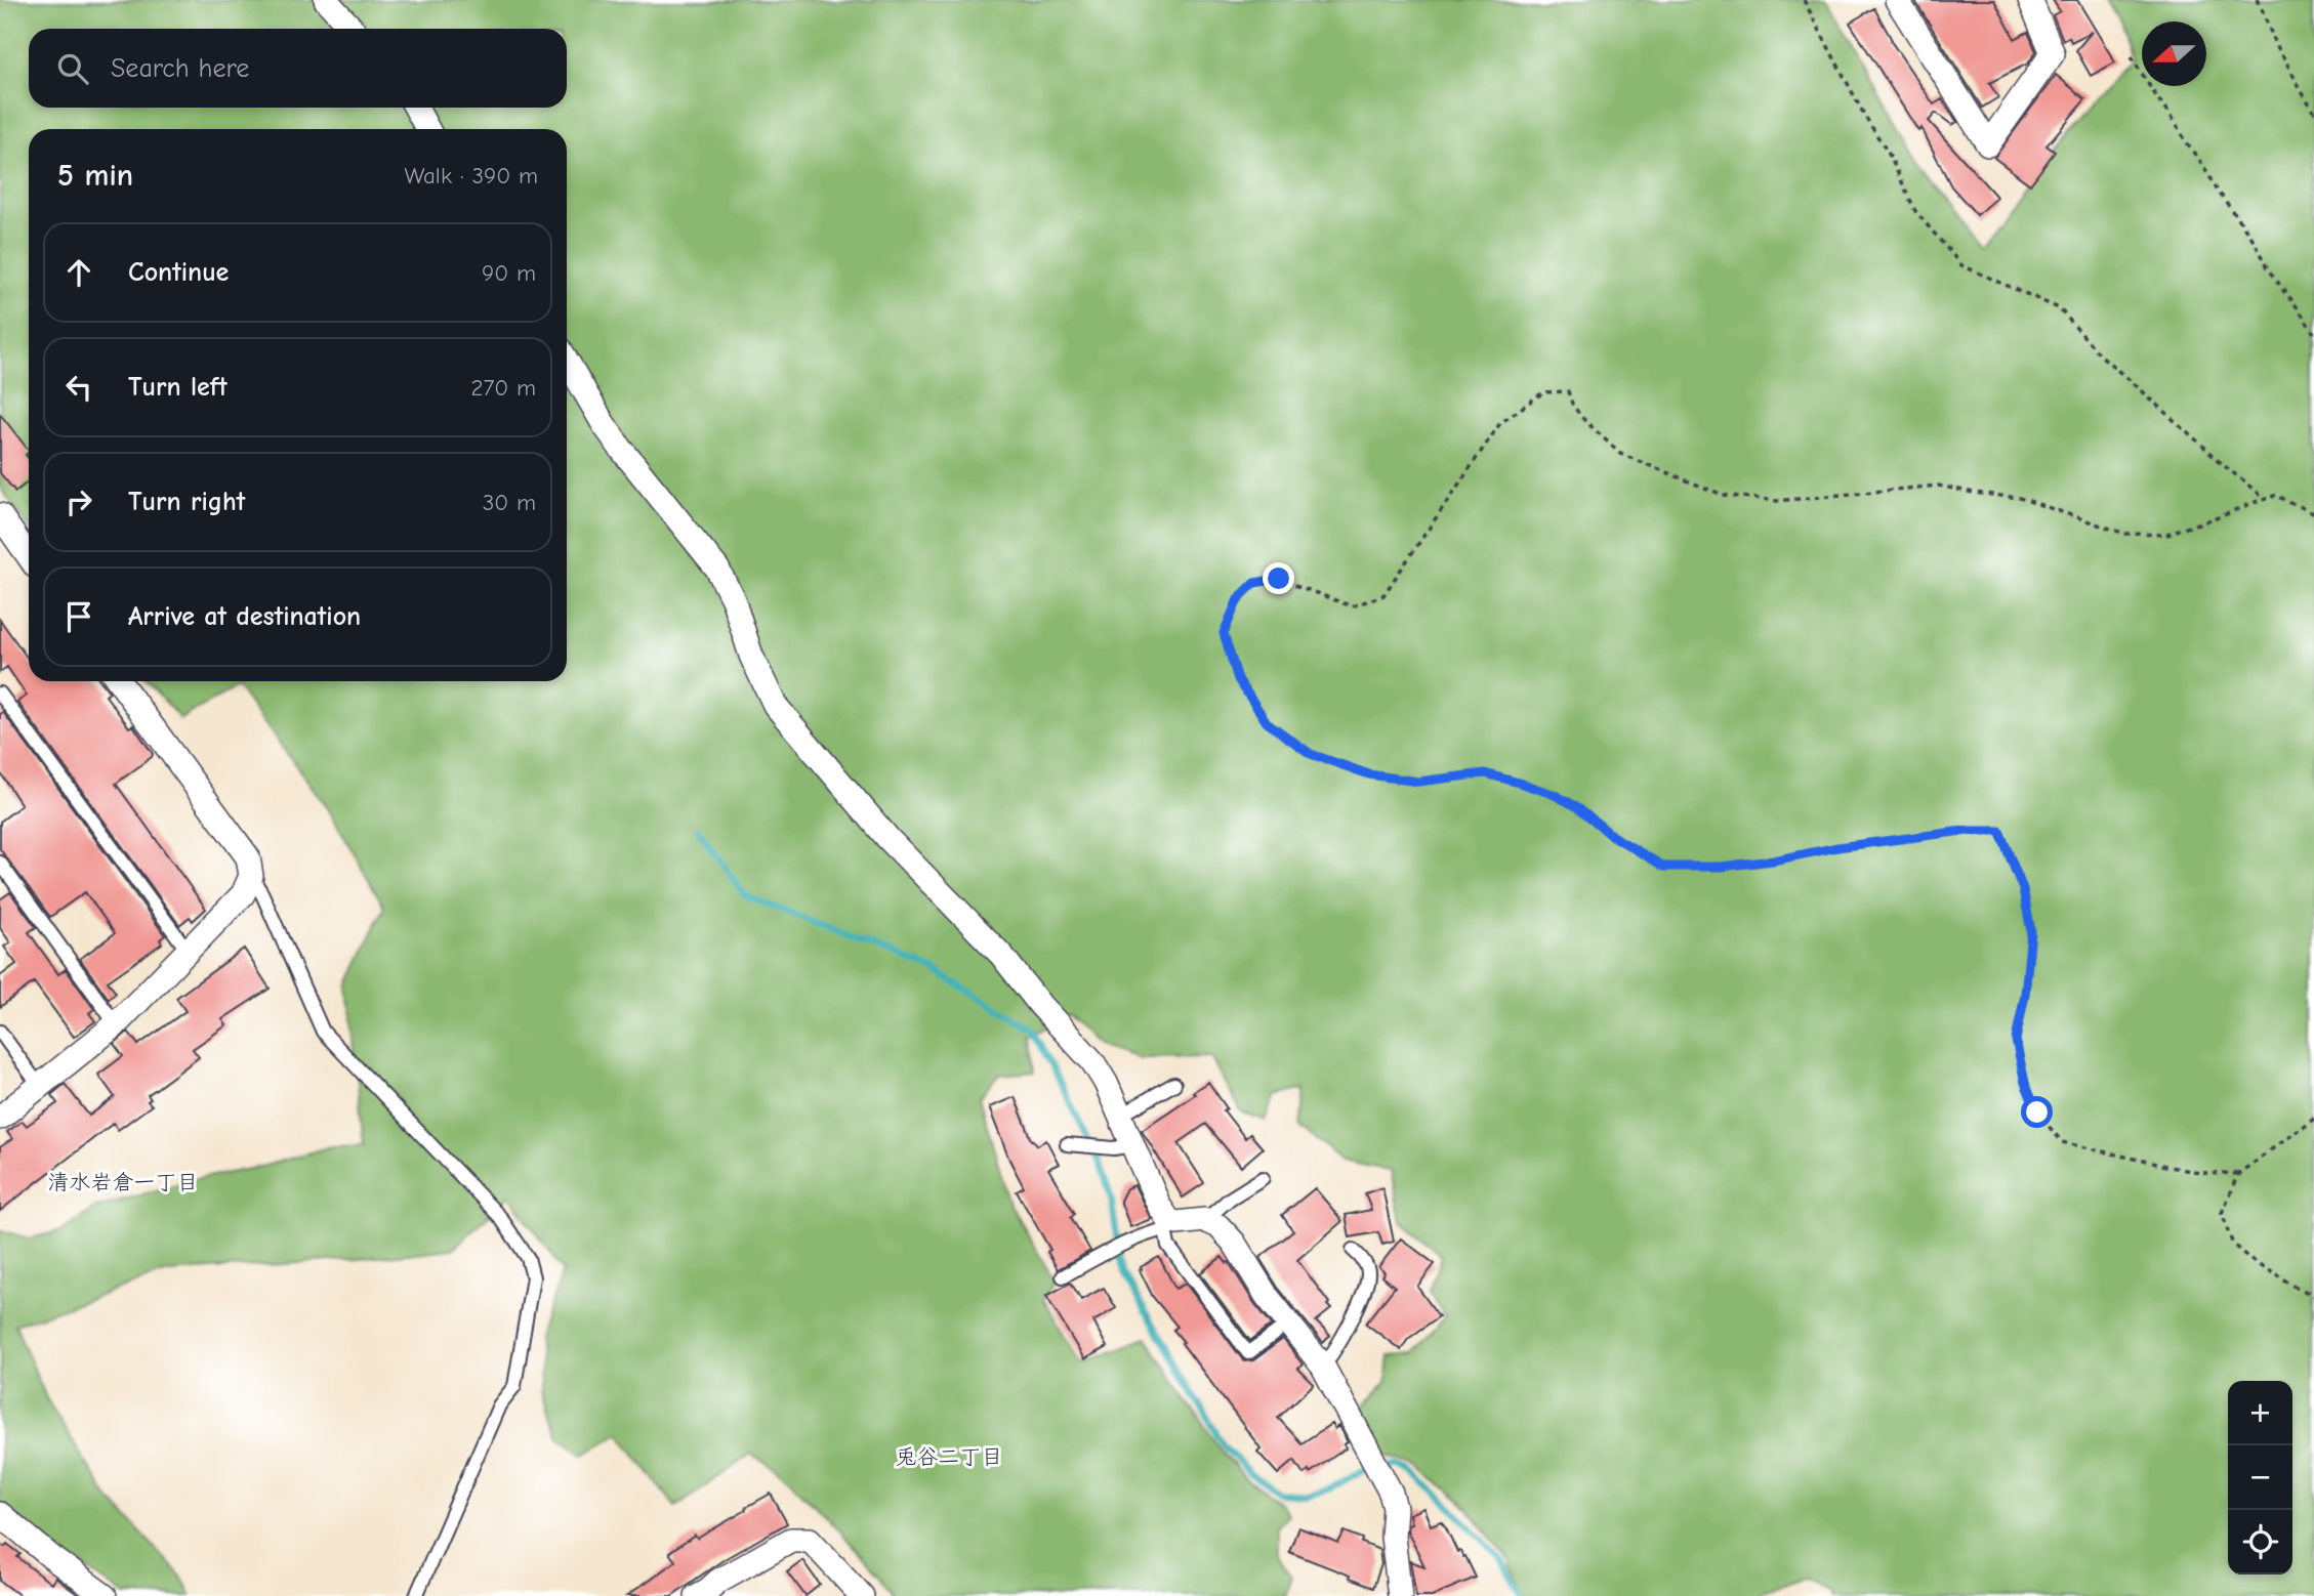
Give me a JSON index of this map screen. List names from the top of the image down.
{
  "districts": ["清水岩倉一丁目", "兎谷二丁目"],
  "north": "left",
  "page": {
    "search": "Search here",
    "heading": ["5 min", "Walk · 390 m"],
    "list": [
      ["Continue", "90 m"],
      ["Turn left", "270 m"],
      ["Turn right", "30 m"],
      "Arrive at destination"
    ],
    "map_buttons": ["+", "−"]
  }
}
